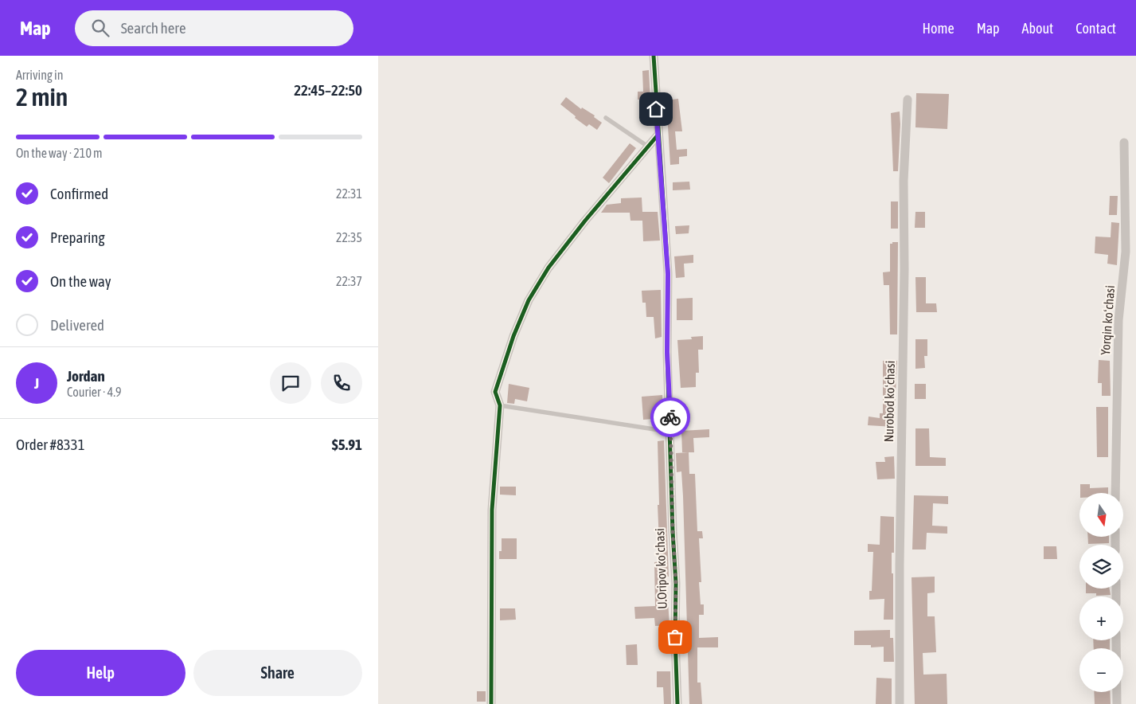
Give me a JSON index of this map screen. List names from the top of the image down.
{
  "streets": {
    "street": ["Yorqin koʻchasi", "Nurobod koʻchasi", "U.Oripov koʻchasi"]
  },
  "north": "bottom",
  "page": {
    "header": "Map",
    "search": "Search here",
    "nav": [
      "Home",
      "Map",
      "About",
      "Contact"
    ],
    "heading": ["2 min", "Arriving in", "22:45–22:50"],
    "panel": [
      "Jordan",
      "Courier · 4.9",
      "Order #8331",
      "$5.91"
    ],
    "bar": "On the way · 210 m",
    "list": [
      ["Confirmed", "22:31"],
      ["Preparing", "22:35"],
      ["On the way", "22:37"],
      "Delivered"
    ],
    "round": "J",
    "map_buttons": ["+", "−"],
    "buttons": ["Help", "Share"]
  }
}
